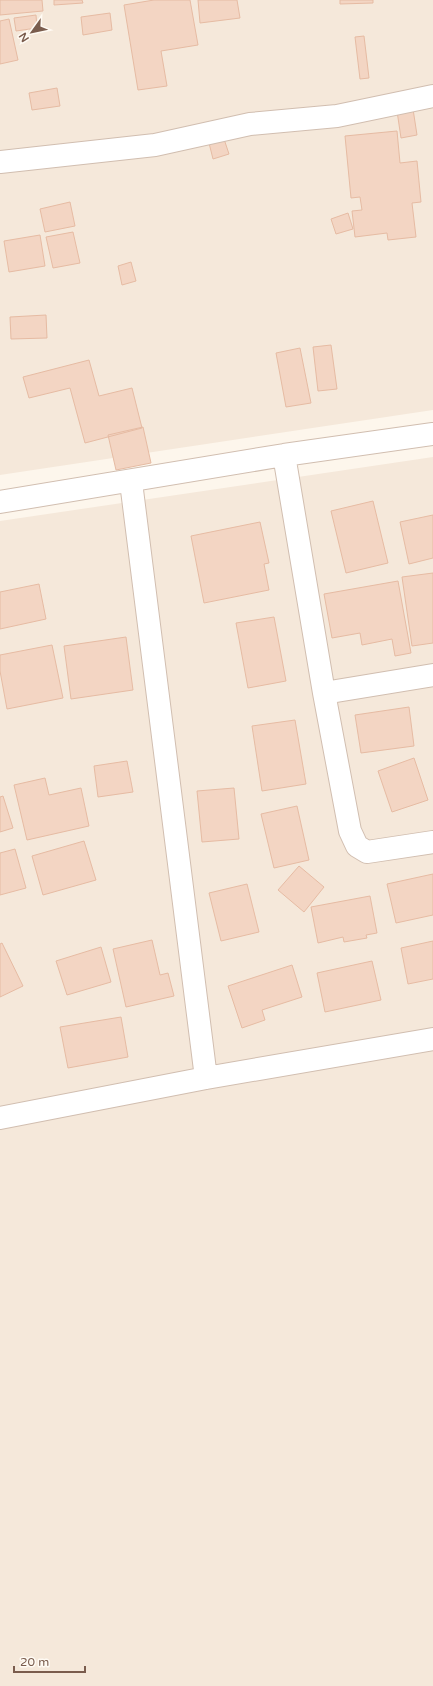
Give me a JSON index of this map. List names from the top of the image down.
{
  "scale_bar": "20 m",
  "north": "bottom left"
}
